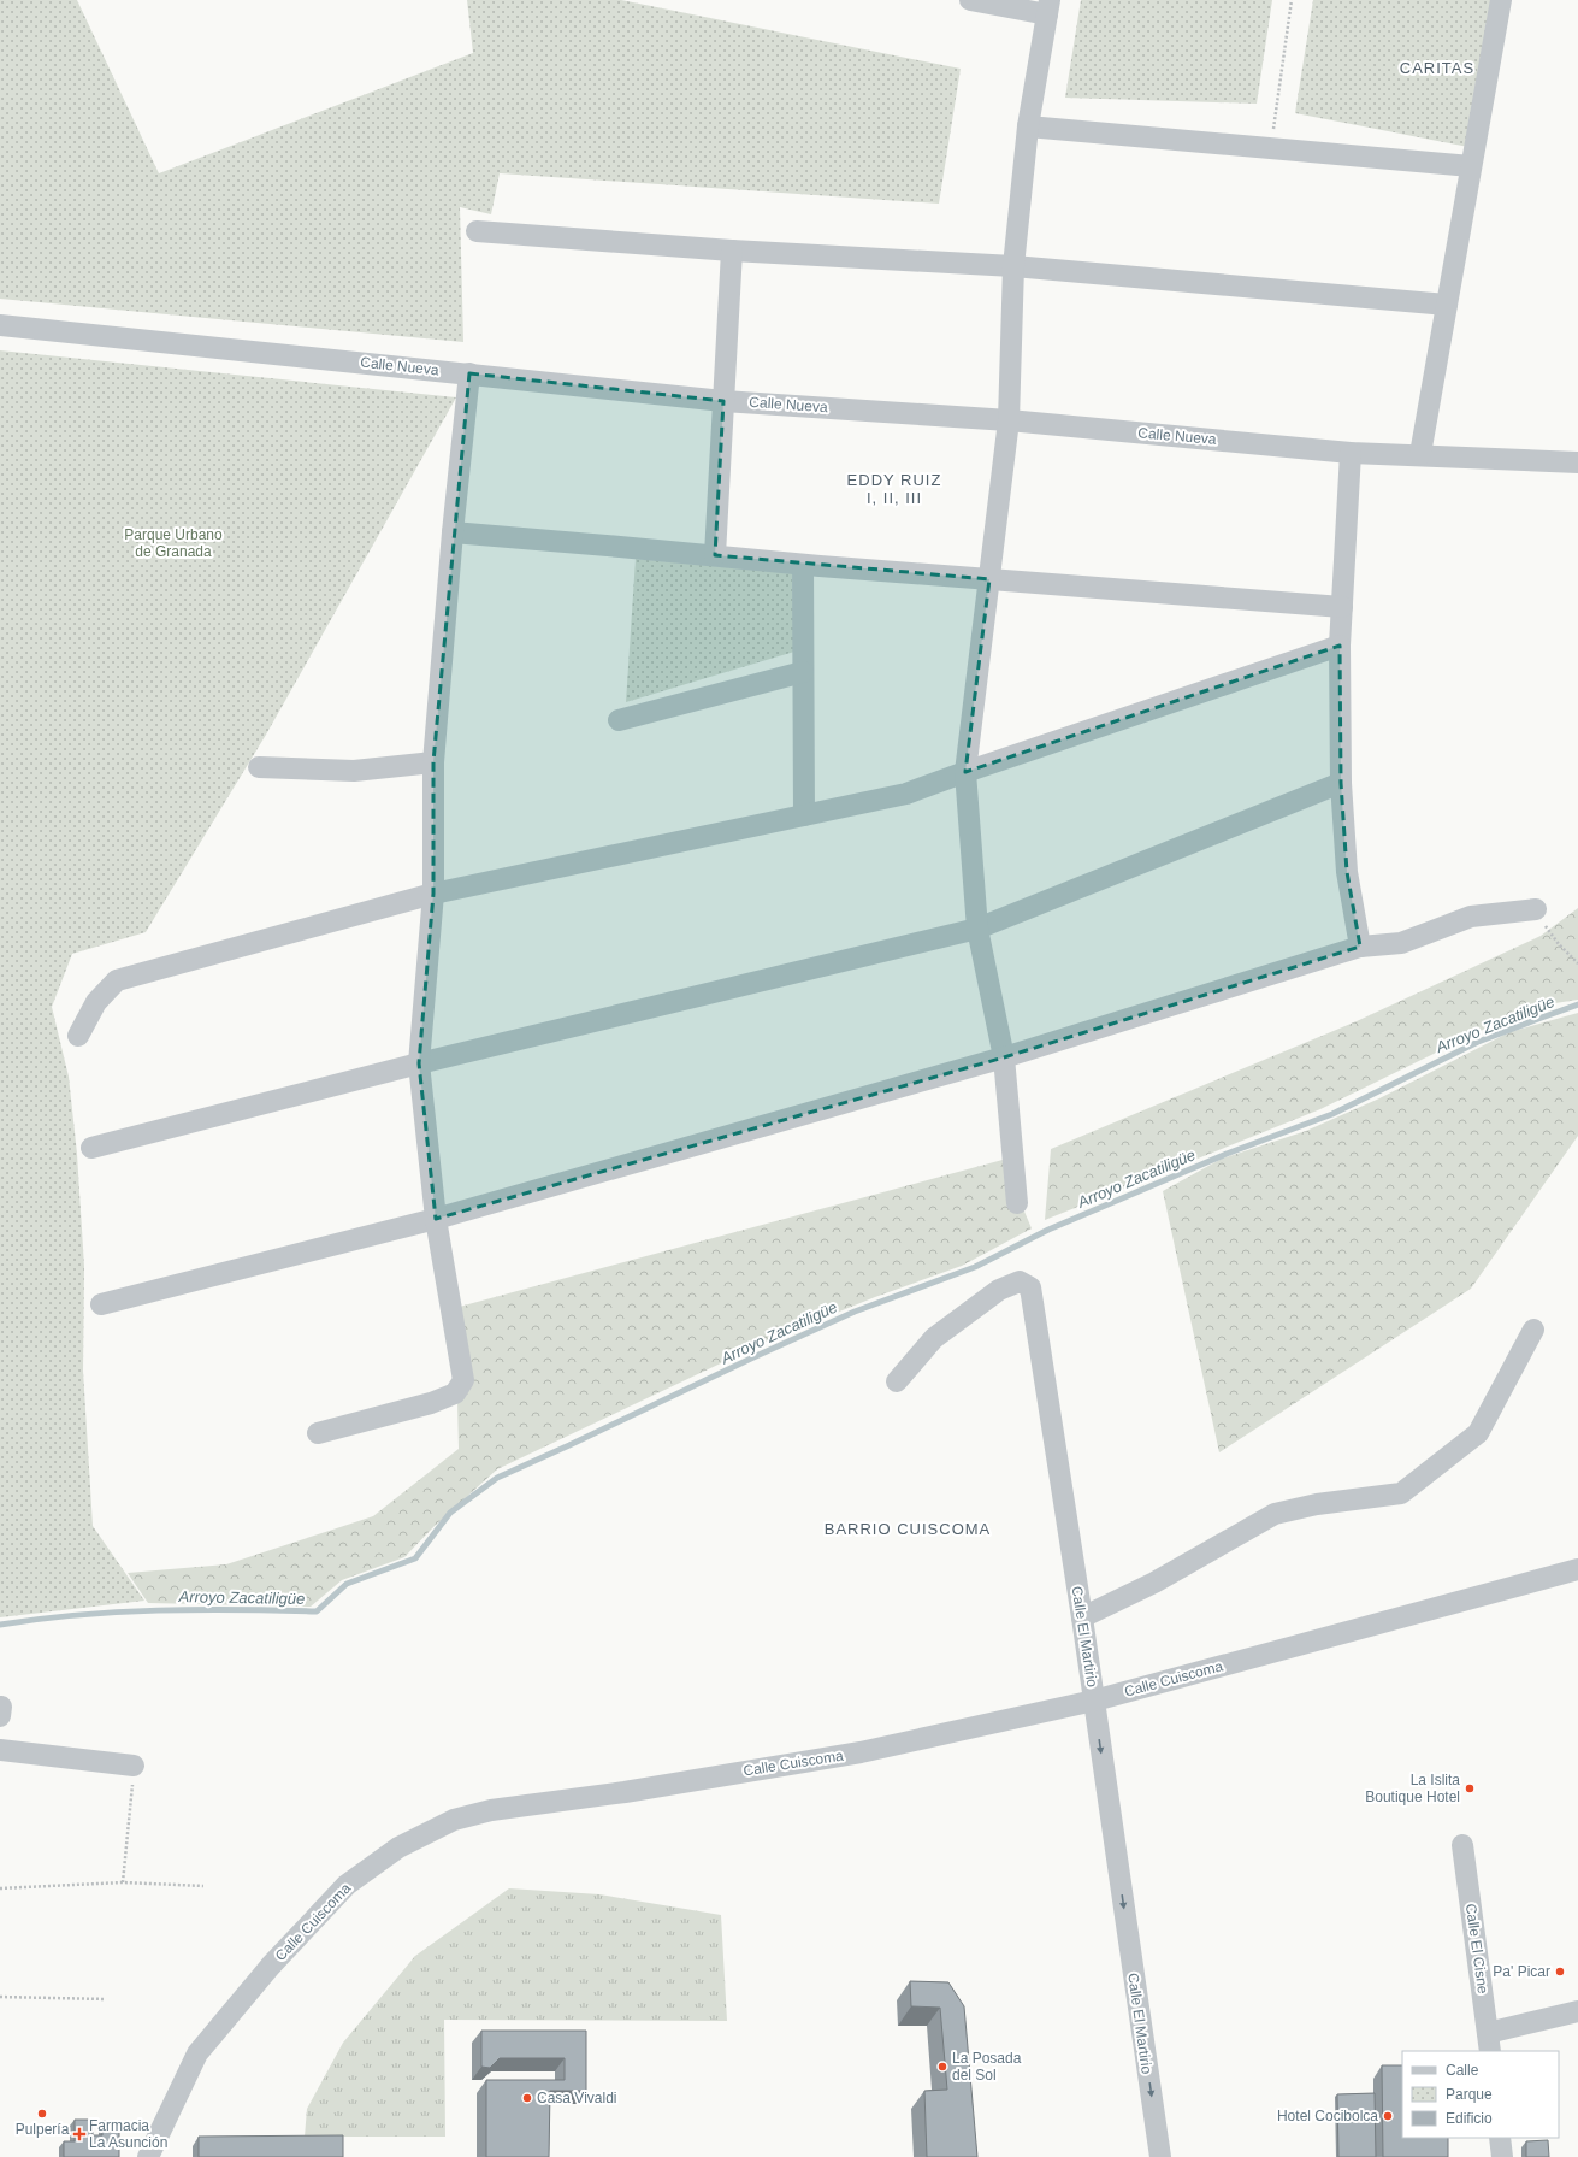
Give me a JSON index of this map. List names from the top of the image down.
{
  "streets": {
    "street": [
      "Calle Nueva",
      "Calle El Martirio",
      "Calle Cuiscoma",
      "Calle El Cisne"
    ]
  },
  "crossings": [
    ["Calle El Martirio", "Calle Cuiscoma"]
  ],
  "one_way": ["Calle El Martirio"],
  "districts": ["CARITAS", "EDDY RUIZ I, II, III", "BARRIO CUISCOMA"],
  "water": ["Arroyo Zacatiligüe"],
  "parks": ["Parque Urbano de Granada"],
  "places": {
    "other": [
      "La Islita Boutique Hotel",
      "Pa' Picar",
      "La Posada del Sol",
      "Casa Vivaldi",
      "Pulpería",
      "Hotel Cocibolca"
    ],
    "health": ["Farmacia La Asunción"]
  },
  "legend": ["Calle", "Parque", "Edificio"]
}
